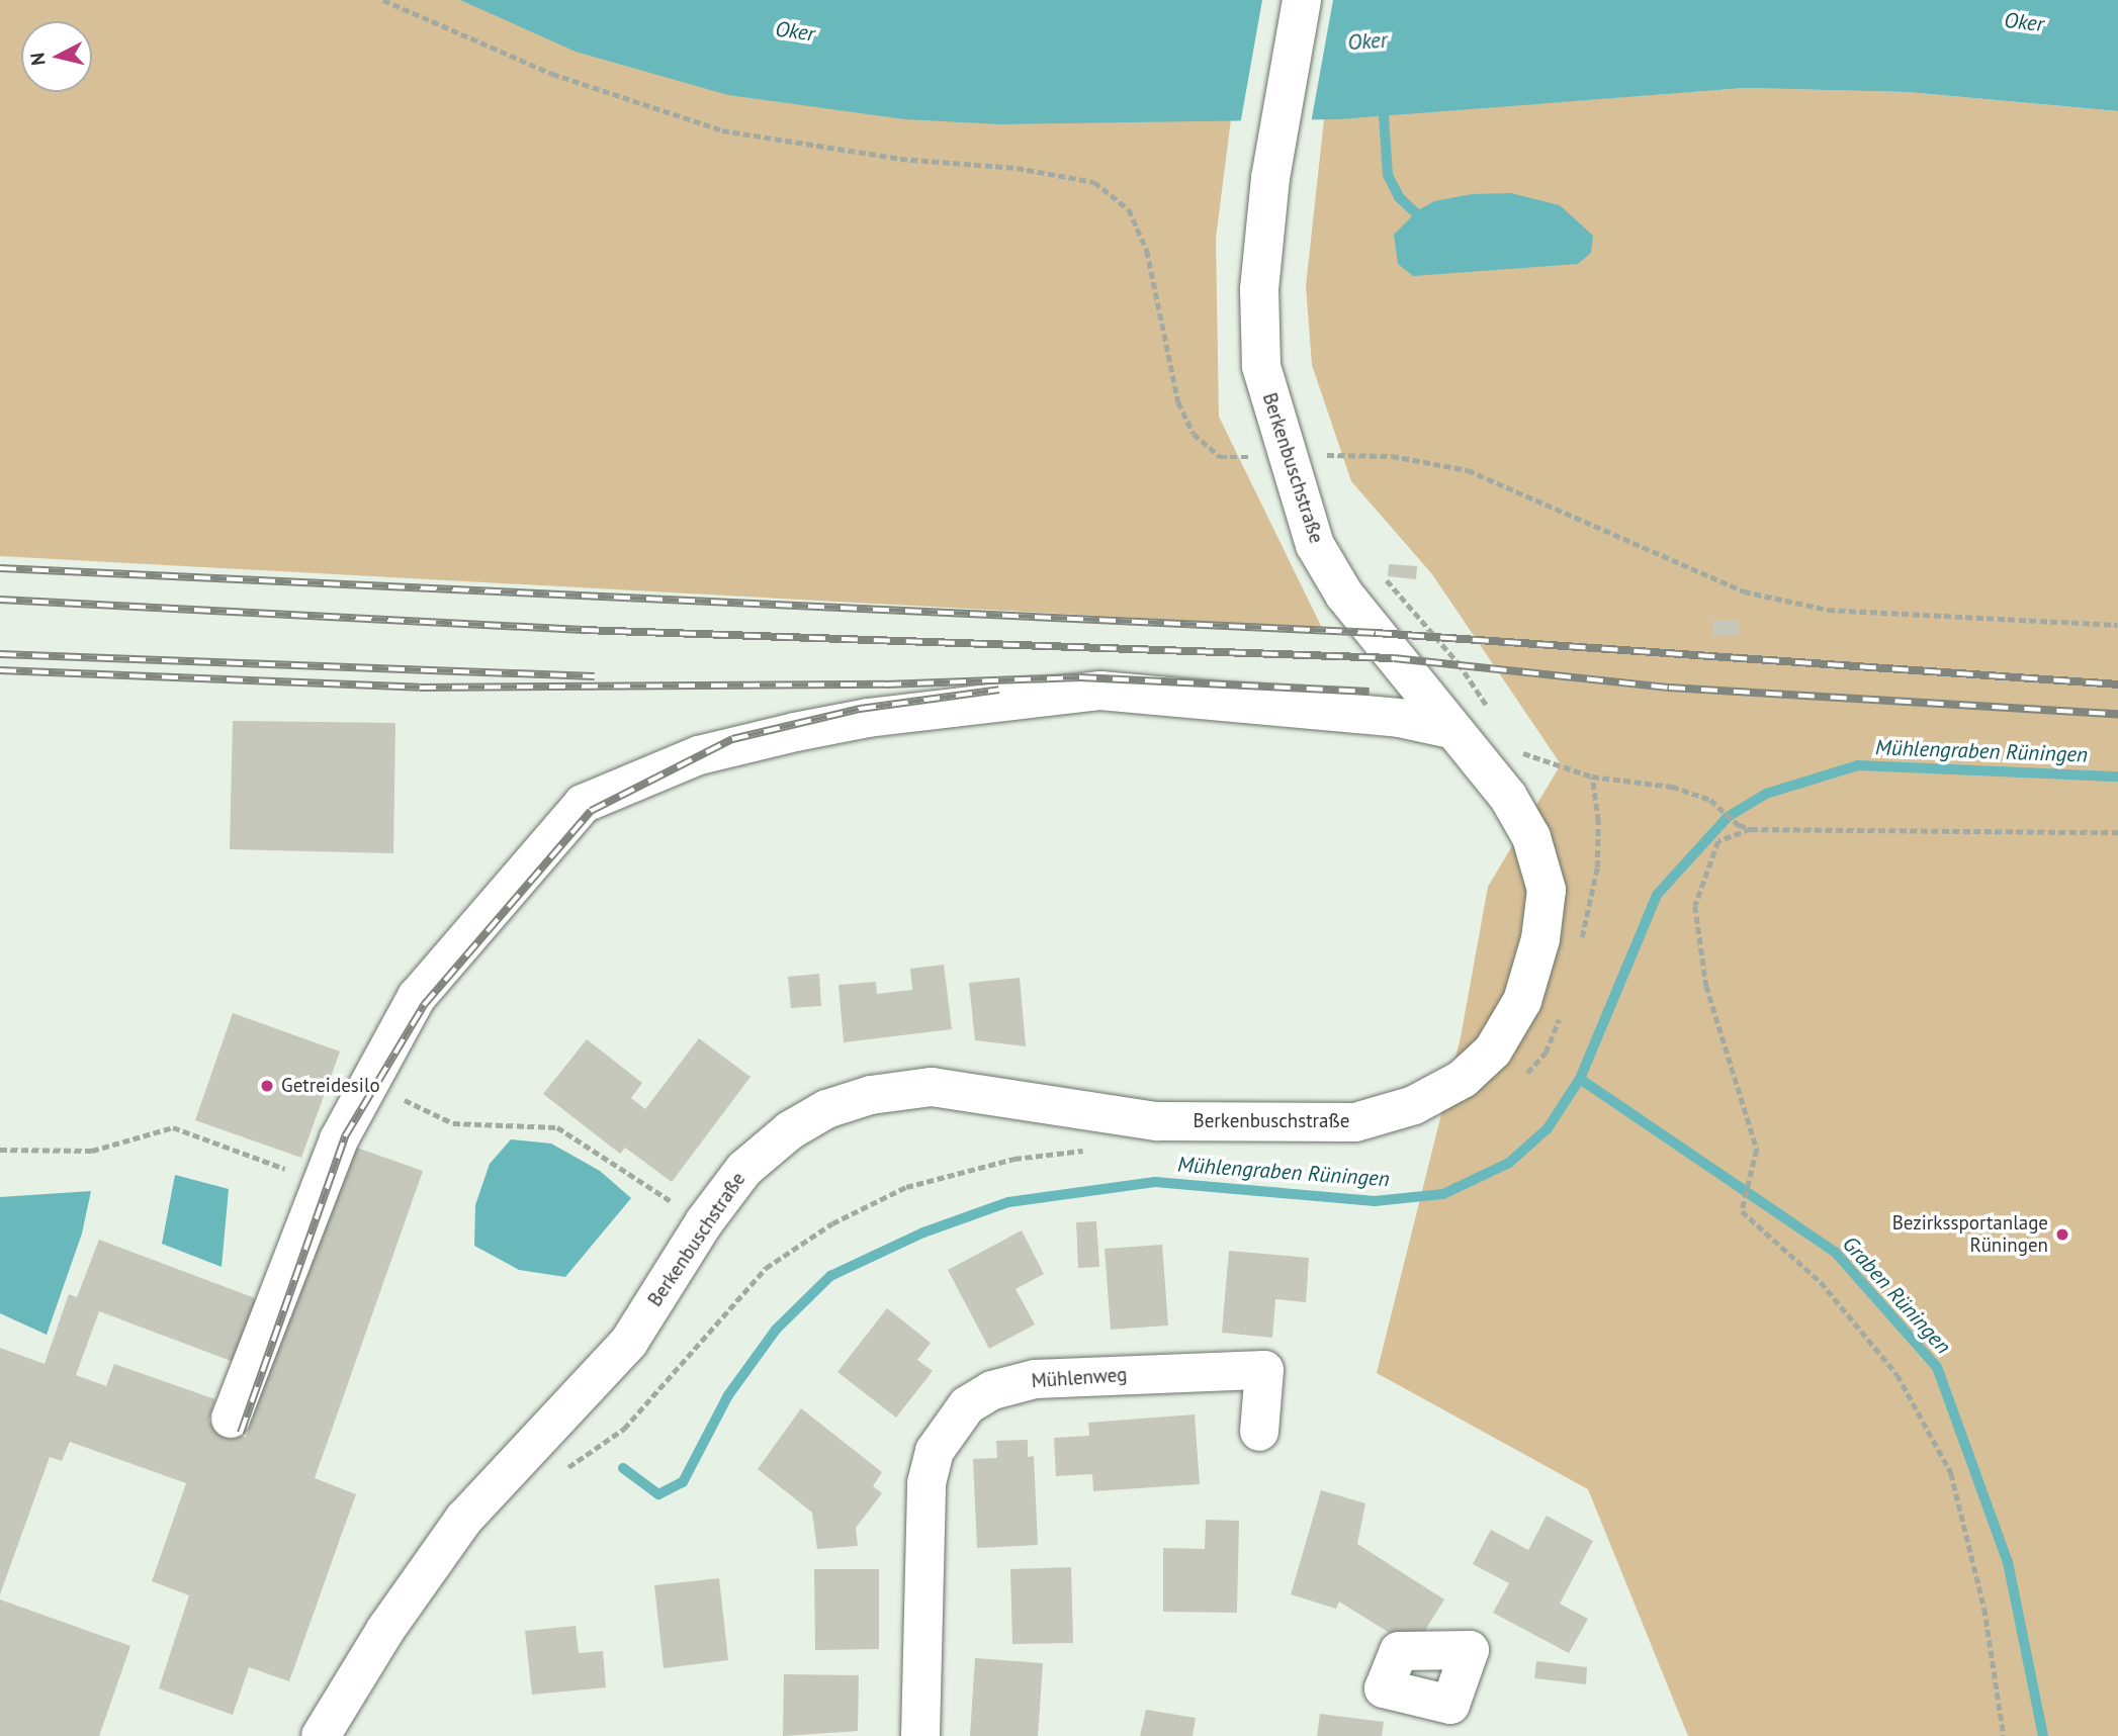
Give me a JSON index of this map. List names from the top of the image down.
{
  "streets": {
    "street": ["Berkenbuschstraße", "Mühlenweg"]
  },
  "water": ["Oker", "Mühlengraben Rüningen", "Graben Rüningen"],
  "places": ["Getreidesilo", "Bezirkssportanlage Rüningen"],
  "north": "left"
}
